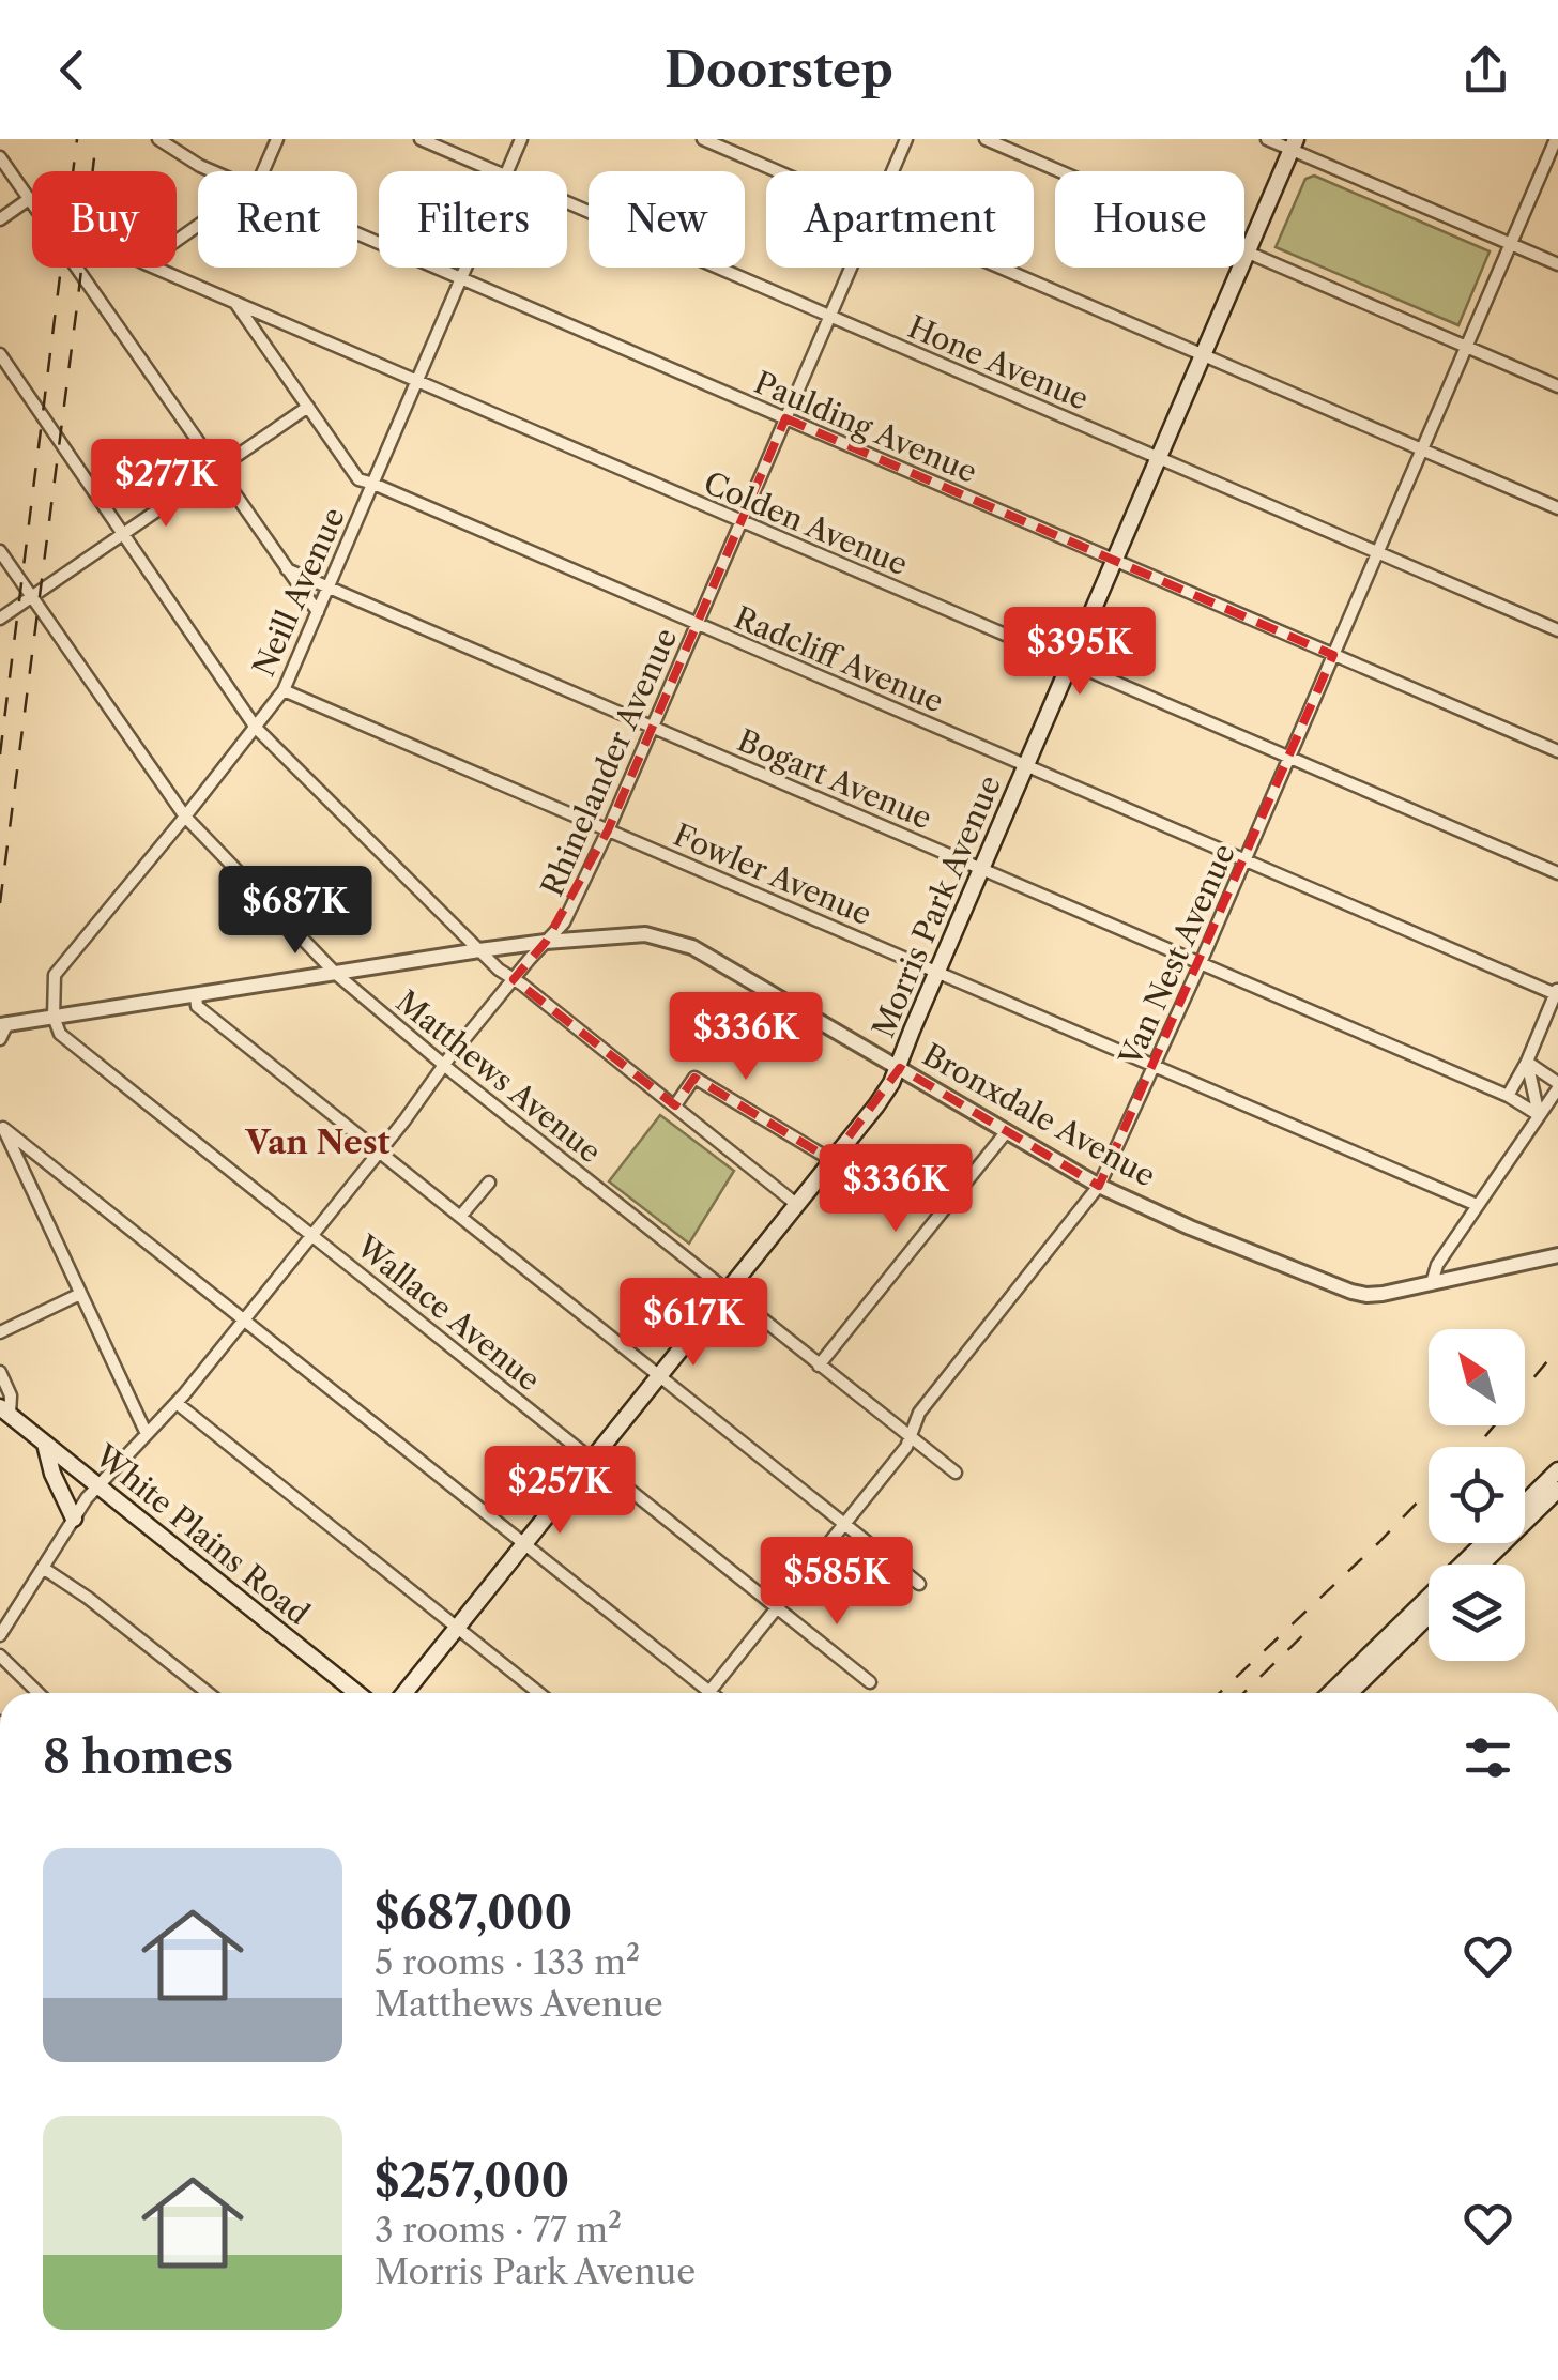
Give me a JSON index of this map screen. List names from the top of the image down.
{
  "streets": {
    "main road": ["Morris Park Avenue", "White Plains Road"],
    "street": [
      "Hone Avenue",
      "Paulding Avenue",
      "Colden Avenue",
      "Neill Avenue",
      "Radcliff Avenue",
      "Rhinelander Avenue",
      "Bogart Avenue",
      "Fowler Avenue",
      "Van Nest Avenue",
      "Matthews Avenue",
      "Bronxdale Avenue",
      "Wallace Avenue"
    ]
  },
  "crossings": [
    ["Hone Avenue", "Rhinelander Avenue"],
    ["Hone Avenue", "Morris Park Avenue"],
    ["Hone Avenue", "Van Nest Avenue"],
    ["Paulding Avenue", "Neill Avenue"],
    ["Paulding Avenue", "Rhinelander Avenue"],
    ["Paulding Avenue", "Morris Park Avenue"],
    ["Paulding Avenue", "Van Nest Avenue"],
    ["Colden Avenue", "Neill Avenue"],
    ["Colden Avenue", "Radcliff Avenue"],
    ["Colden Avenue", "Rhinelander Avenue"],
    ["Colden Avenue", "Morris Park Avenue"],
    ["Colden Avenue", "Van Nest Avenue"],
    ["Neill Avenue", "Radcliff Avenue"],
    ["Neill Avenue", "Bogart Avenue"],
    ["Neill Avenue", "Fowler Avenue"],
    ["Neill Avenue", "Matthews Avenue"],
    ["Neill Avenue", "Bronxdale Avenue"],
    ["Neill Avenue", "Wallace Avenue"],
    ["Radcliff Avenue", "Rhinelander Avenue"],
    ["Radcliff Avenue", "Morris Park Avenue"],
    ["Radcliff Avenue", "Van Nest Avenue"],
    ["Rhinelander Avenue", "Bogart Avenue"],
    ["Rhinelander Avenue", "Fowler Avenue"],
    ["Rhinelander Avenue", "Matthews Avenue"],
    ["Rhinelander Avenue", "Bronxdale Avenue"],
    ["Rhinelander Avenue", "Wallace Avenue"],
    ["Rhinelander Avenue", "White Plains Road"],
    ["Bogart Avenue", "Morris Park Avenue"],
    ["Bogart Avenue", "Van Nest Avenue"],
    ["Fowler Avenue", "Morris Park Avenue"],
    ["Fowler Avenue", "Van Nest Avenue"],
    ["Morris Park Avenue", "Matthews Avenue"],
    ["Morris Park Avenue", "Bronxdale Avenue"],
    ["Morris Park Avenue", "Wallace Avenue"],
    ["Van Nest Avenue", "Matthews Avenue"],
    ["Van Nest Avenue", "Bronxdale Avenue"],
    ["Van Nest Avenue", "Wallace Avenue"],
    ["Matthews Avenue", "Bronxdale Avenue"],
    ["Bronxdale Avenue", "Wallace Avenue"]
  ],
  "districts": ["Van Nest"],
  "north": "top left",
  "page": {
    "header": "Doorstep",
    "chip": [
      "Buy",
      "Rent",
      "Filters",
      "New",
      "Apartment",
      "House"
    ],
    "price": [
      "$277K",
      "$395K",
      "$687K",
      "$336K",
      "$336K",
      "$617K",
      "$257K",
      "$585K"
    ],
    "heading": "8 homes",
    "list": [
      {
        "name": "$687,000",
        "note": "5 rooms · 133 m² · Matthews Avenue"
      },
      {
        "name": "$257,000",
        "note": "3 rooms · 77 m² · Morris Park Avenue"
      }
    ]
  }
}
